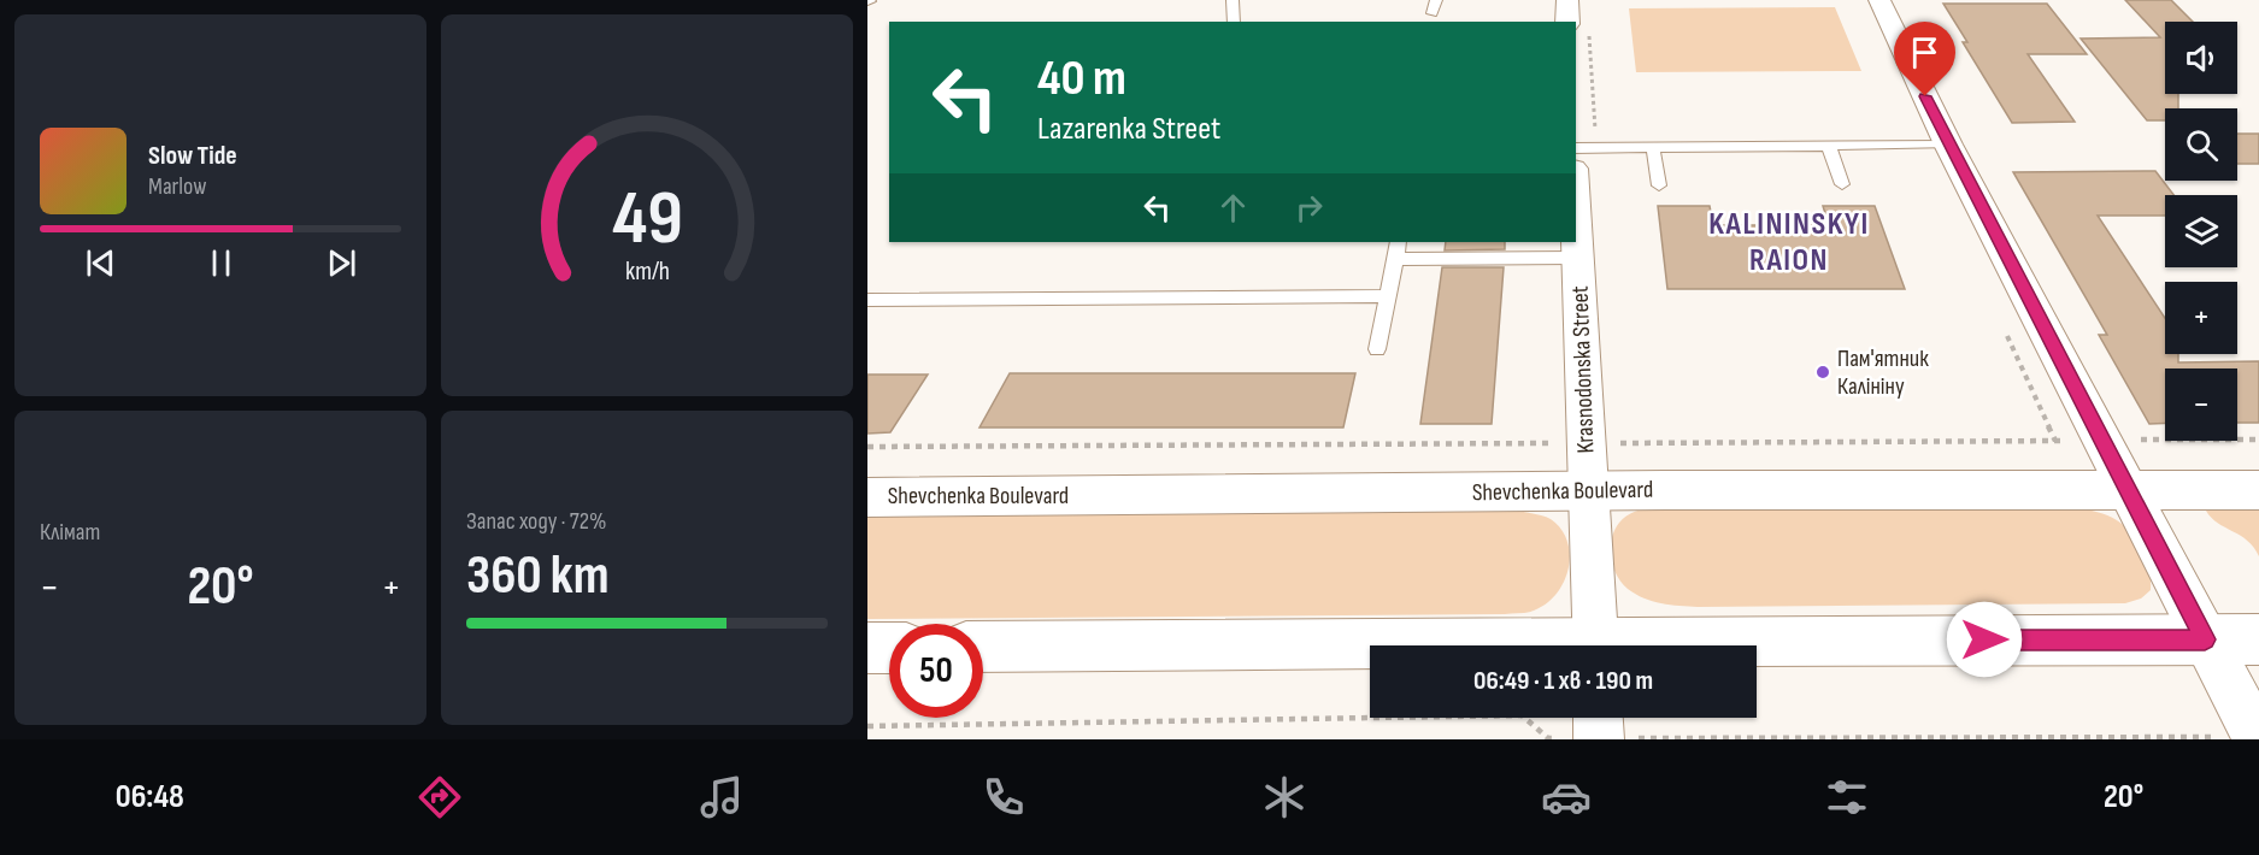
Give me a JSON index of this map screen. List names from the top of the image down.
{
  "streets": {
    "main road": ["Shevchenka Boulevard"],
    "street": ["Krasnodonska Street"]
  },
  "crossings": [
    ["Krasnodonska Street", "Shevchenka Boulevard"]
  ],
  "districts": ["KALININSKYI RAION"],
  "places": ["Пам'ятник Калініну"],
  "page": {
    "map_buttons": ["+", "−"],
    "turn": ["40 m", "Lazarenka Street"],
    "song": ["Slow Tide", "Marlow"],
    "tile": [
      "Клімат",
      ["Запас ходу · 72%", "360 km"]
    ],
    "heat": ["−", "20°", "+"],
    "limit": "50",
    "trip": "06:49 · 1 хв · 190 m",
    "tabs": ["06:48", "20°"],
    "gauge": ["49", "km/h"]
  }
}
